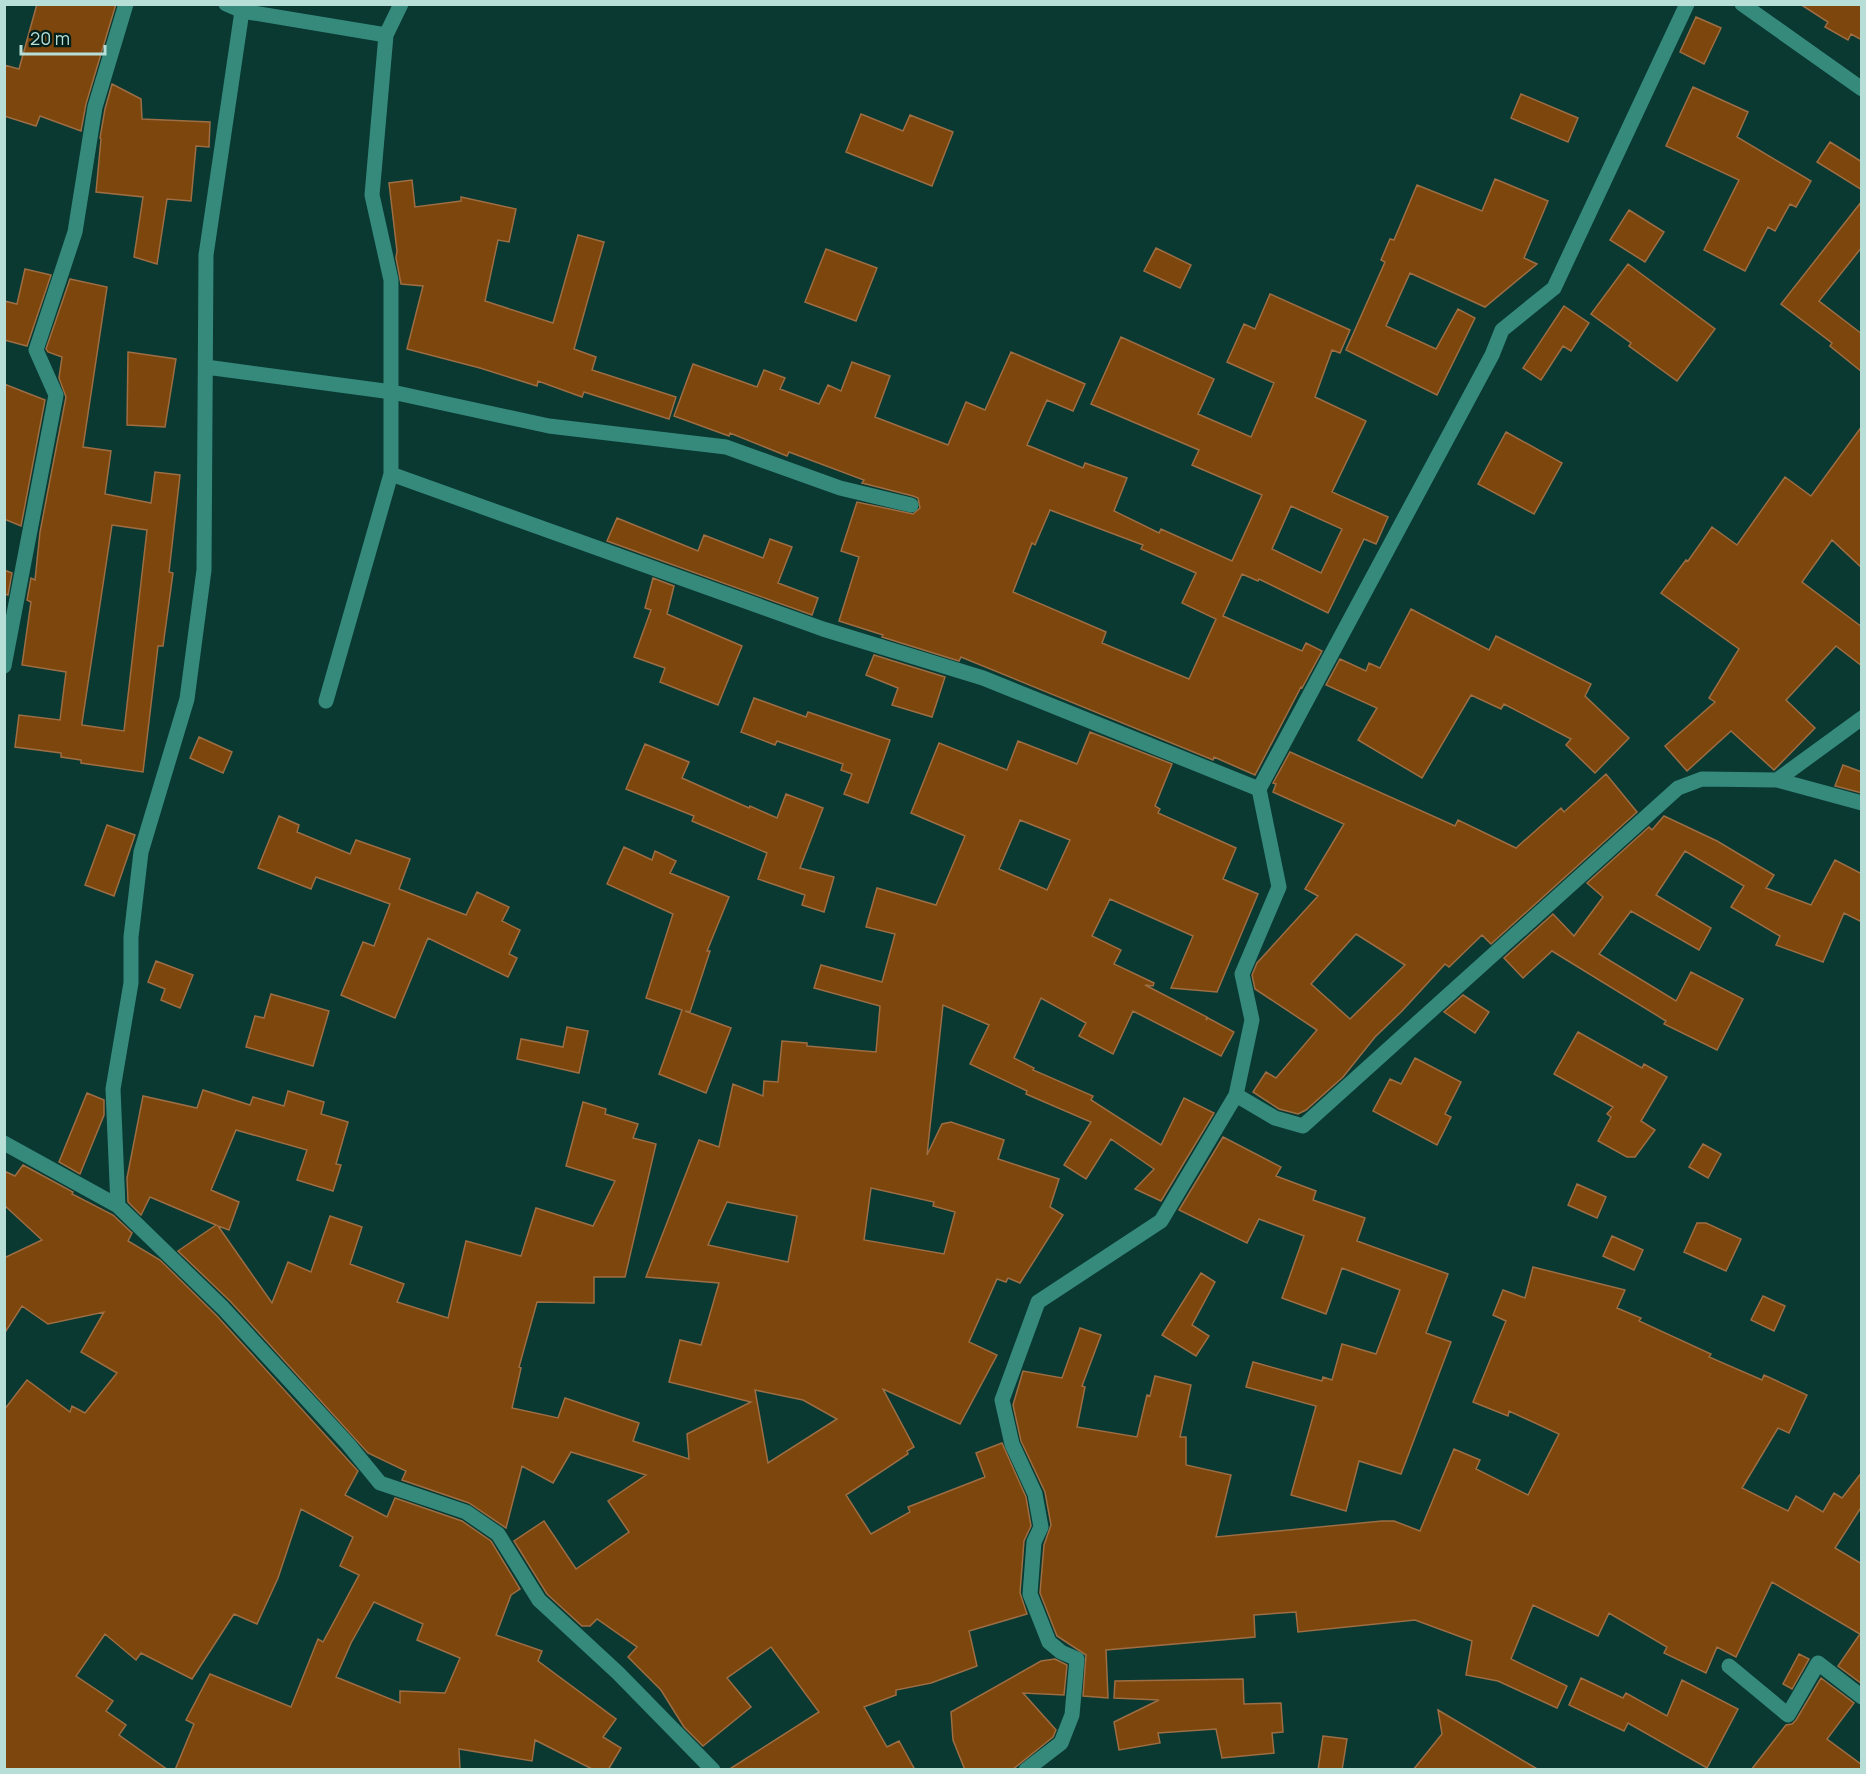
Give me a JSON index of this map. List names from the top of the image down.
{
  "scale_bar": "20 m"
}
